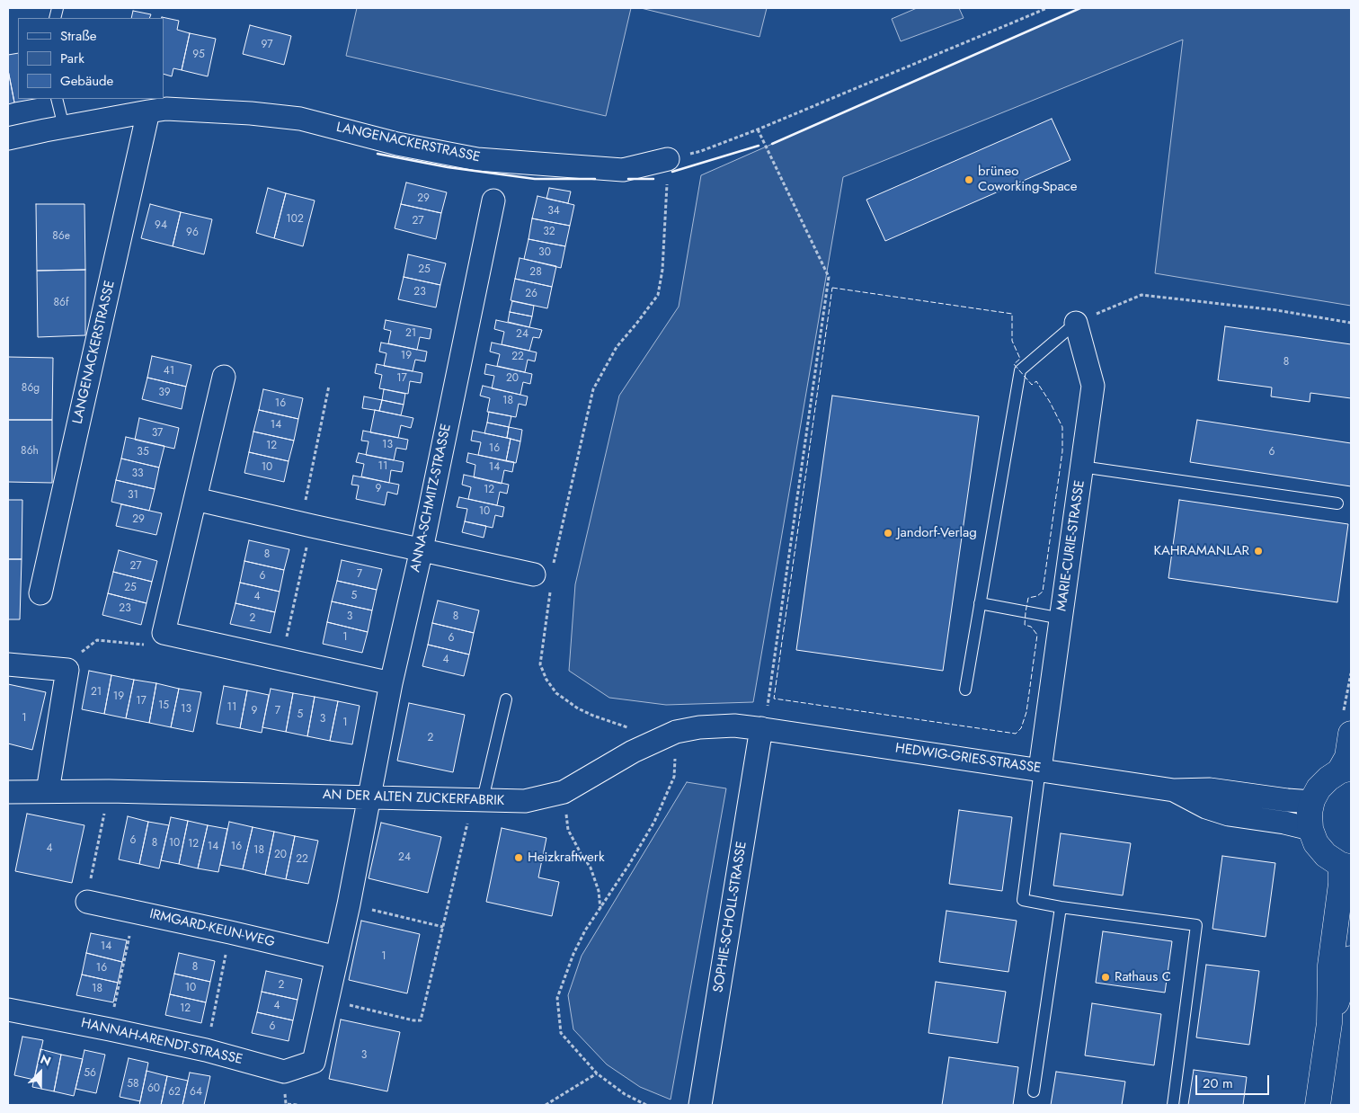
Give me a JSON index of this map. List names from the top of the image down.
{
  "streets": {
    "street": [
      "LANGENACKERSTRASSE",
      "ANNA-SCHMITZ-STRASSE",
      "MARIE-CURIE-STRASSE",
      "HEDWIG-GRIES-STRASSE",
      "AN DER ALTEN ZUCKERFABRIK",
      "SOPHIE-SCHOLL-STRASSE",
      "IRMGARD-KEUN-WEG",
      "HANNAH-ARENDT-STRASSE"
    ]
  },
  "crossings": [
    ["ANNA-SCHMITZ-STRASSE", "AN DER ALTEN ZUCKERFABRIK"],
    ["MARIE-CURIE-STRASSE", "HEDWIG-GRIES-STRASSE"],
    ["HEDWIG-GRIES-STRASSE", "AN DER ALTEN ZUCKERFABRIK"],
    ["HEDWIG-GRIES-STRASSE", "SOPHIE-SCHOLL-STRASSE"],
    ["AN DER ALTEN ZUCKERFABRIK", "SOPHIE-SCHOLL-STRASSE"]
  ],
  "places": [
    "brüneo Coworking-Space",
    "Jandorf-Verlag",
    "KAHRAMANLAR",
    "Heizkraftwerk",
    "Rathaus C"
  ],
  "house_numbers": [
    "97",
    "95",
    "29",
    "34",
    "102",
    "27",
    "94",
    "32",
    "96",
    "86e",
    "30",
    "25",
    "28",
    "23",
    "26",
    "86f",
    "21",
    "24",
    "19",
    "22",
    "8",
    "41",
    "17",
    "20",
    "86g",
    "39",
    "18",
    "16",
    "14",
    "37",
    "13",
    "12",
    "16",
    "86h",
    "35",
    "6",
    "11",
    "10",
    "14",
    "33",
    "9",
    "12",
    "31",
    "10",
    "29",
    "8",
    "27",
    "7",
    "6",
    "25",
    "5",
    "4",
    "23",
    "3",
    "8",
    "2",
    "1",
    "6",
    "4",
    "21",
    "19",
    "17",
    "15",
    "11",
    "13",
    "9",
    "7",
    "5",
    "1",
    "3",
    "1",
    "2",
    "6",
    "8",
    "10",
    "12",
    "14",
    "16",
    "4",
    "18",
    "20",
    "24",
    "22",
    "14",
    "1",
    "8",
    "16",
    "2",
    "10",
    "18",
    "4",
    "12",
    "6",
    "3",
    "56",
    "58",
    "60",
    "62",
    "64"
  ],
  "legend": ["Straße", "Park", "Gebäude"],
  "scale_bar": "20 m",
  "north": "top right"
}
